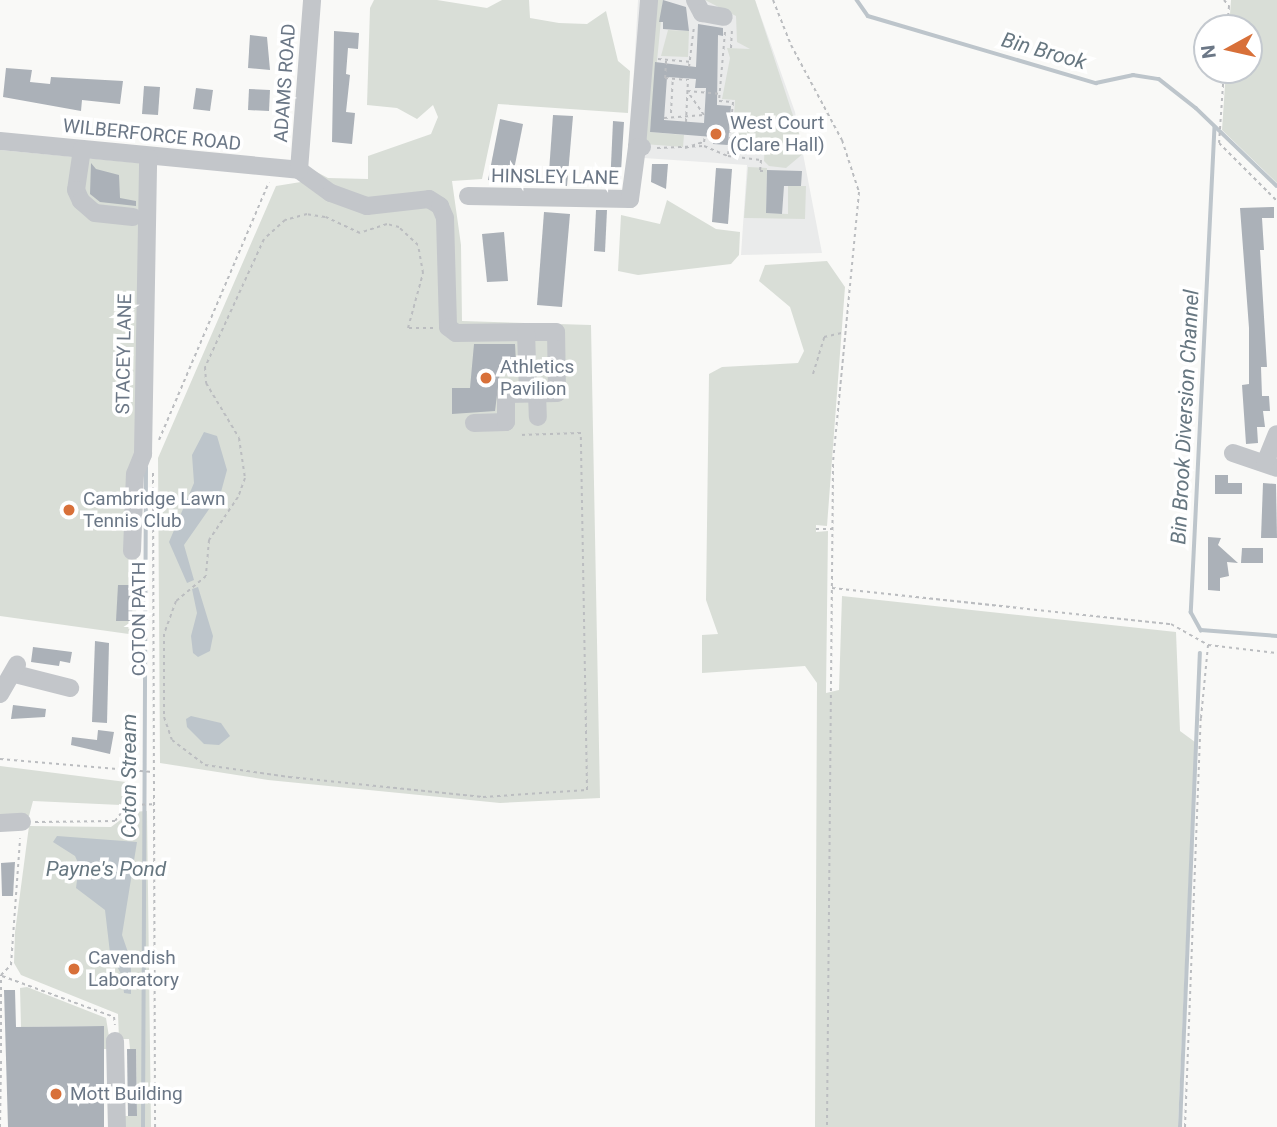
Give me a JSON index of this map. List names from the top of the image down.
{
  "streets": {
    "street": [
      "ADAMS ROAD",
      "WILBERFORCE ROAD",
      "HINSLEY LANE",
      "STACEY LANE"
    ],
    "path": ["COTON PATH"]
  },
  "crossings": [
    ["ADAMS ROAD", "WILBERFORCE ROAD"],
    ["WILBERFORCE ROAD", "STACEY LANE"]
  ],
  "water": [
    "Bin Brook",
    "Bin Brook Diversion Channel",
    "Coton Stream",
    "Payne's Pond"
  ],
  "places": [
    "West Court (Clare Hall)",
    "Athletics Pavilion",
    "Cambridge Lawn Tennis Club",
    "Cavendish Laboratory",
    "Mott Building"
  ],
  "north": "left"
}
